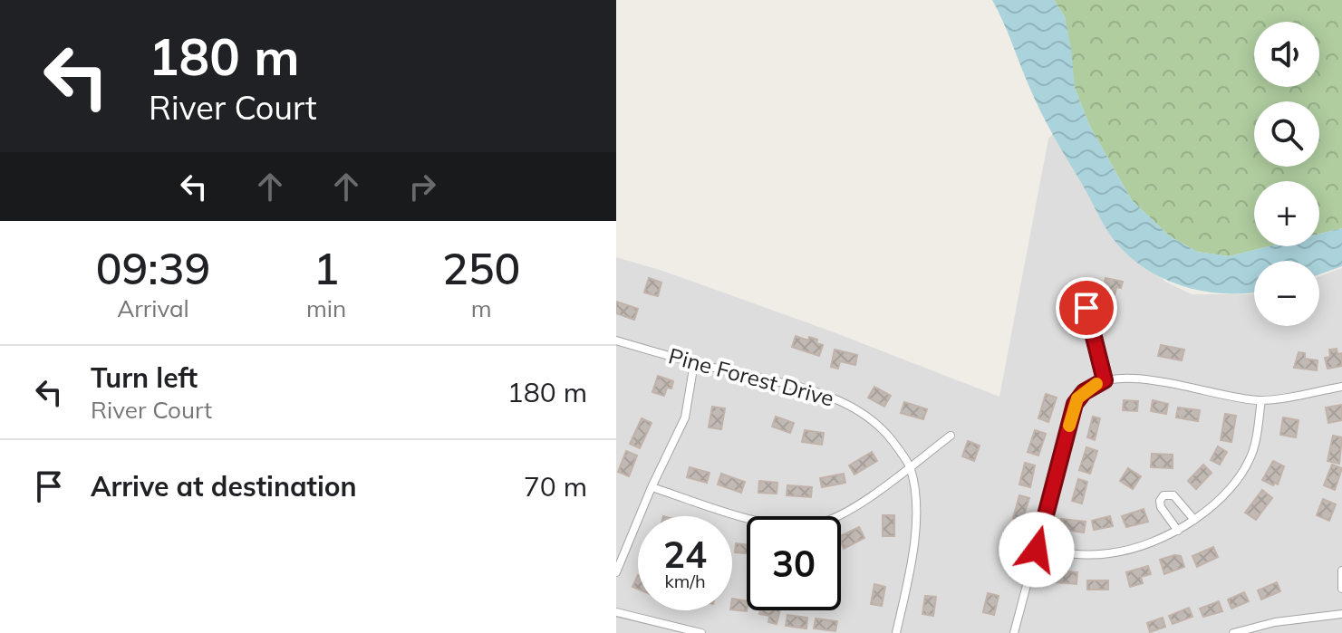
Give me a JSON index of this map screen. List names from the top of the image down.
{
  "streets": {
    "street": ["Pine Forest Drive"]
  },
  "page": {
    "turn": ["180 m", "River Court"],
    "map_buttons": ["+", "−"],
    "eta": [
      "09:39",
      "Arrival",
      "1",
      "min",
      "250",
      "m"
    ],
    "list": [
      {
        "name": "Turn left",
        "note": "River Court",
        "value": "180 m"
      },
      {
        "name": "Arrive at destination",
        "value": "70 m"
      }
    ],
    "speed": "24 km/h",
    "limit": "30"
  }
}
